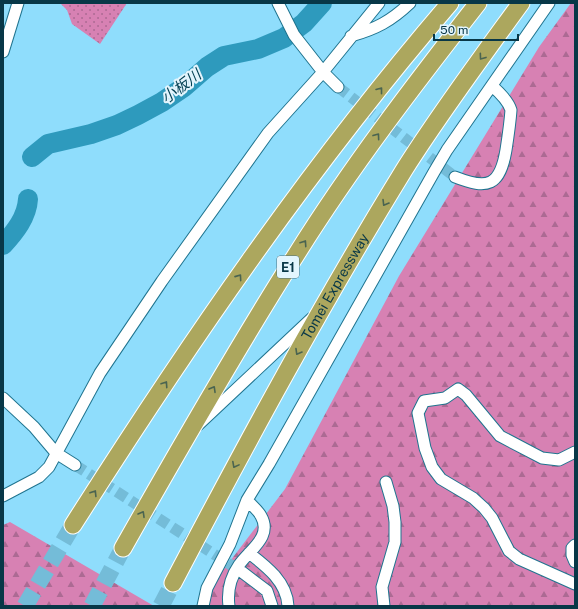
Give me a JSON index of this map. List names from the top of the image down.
{
  "streets": {
    "highway": ["E1", "Tomei Expressway"]
  },
  "water": ["小板川"],
  "scale_bar": "50 m"
}
